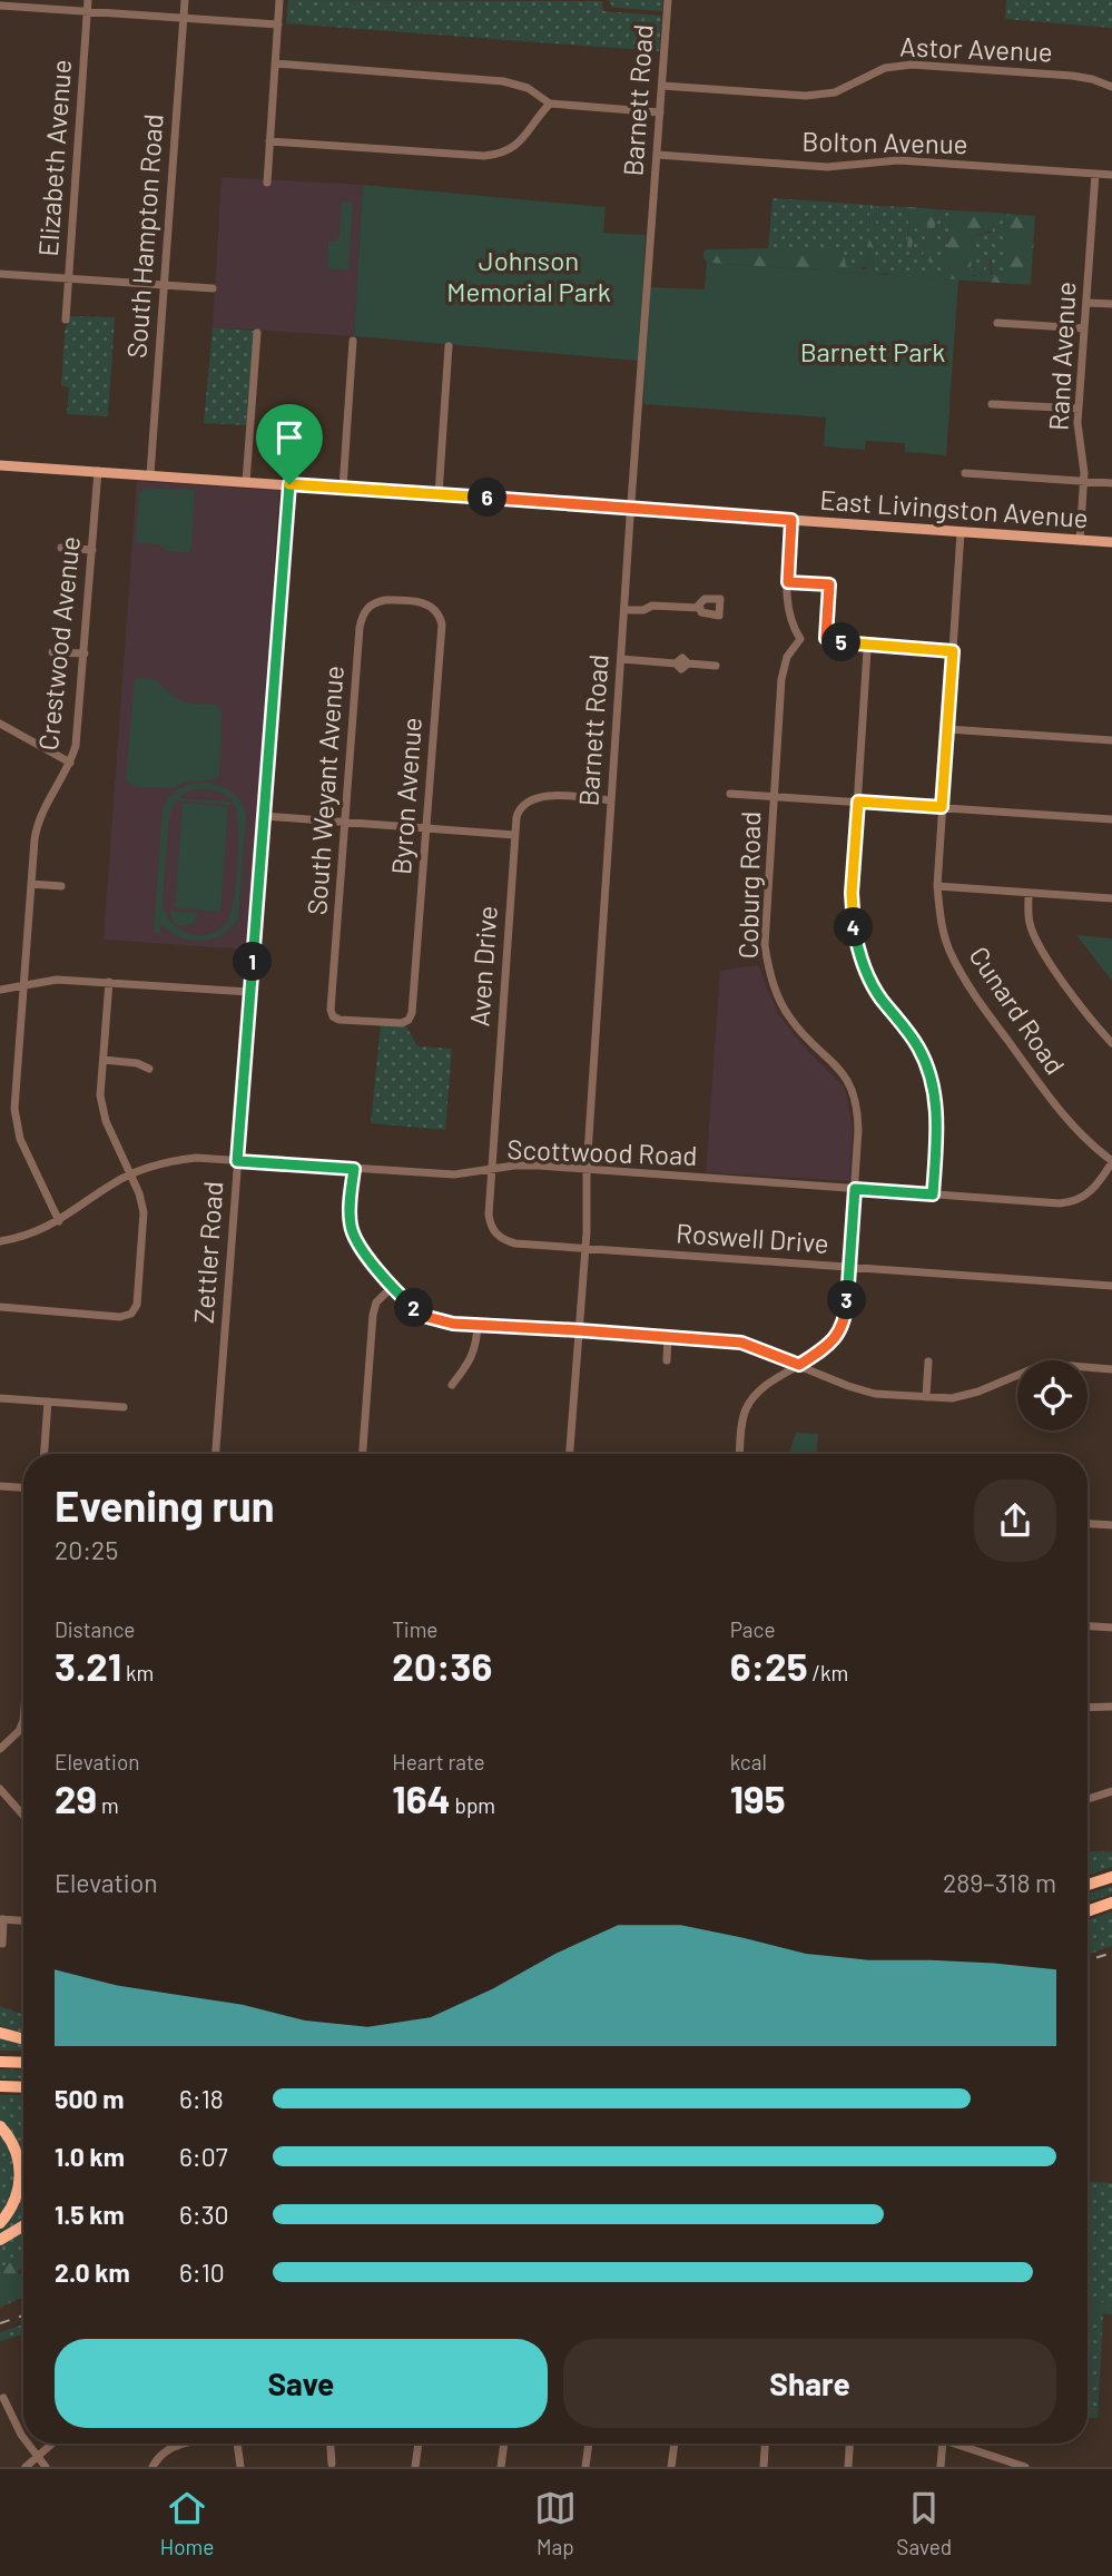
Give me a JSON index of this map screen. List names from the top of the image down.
{
  "streets": {
    "main road": ["East Livingston Avenue"],
    "street": [
      "Astor Avenue",
      "Barnett Road",
      "Bolton Avenue",
      "Elizabeth Avenue",
      "South Hampton Road",
      "Rand Avenue",
      "Crestwood Avenue",
      "South Weyant Avenue",
      "Byron Avenue",
      "Coburg Road",
      "Aven Drive",
      "Cunard Road",
      "Scottwood Road",
      "Roswell Drive",
      "Zettler Road"
    ]
  },
  "crossings": [
    ["Astor Avenue", "Barnett Road"],
    ["Barnett Road", "Bolton Avenue"],
    ["Barnett Road", "East Livingston Avenue"],
    ["Barnett Road", "Aven Drive"],
    ["Barnett Road", "Scottwood Road"],
    ["Barnett Road", "Roswell Drive"],
    ["Bolton Avenue", "Rand Avenue"],
    ["South Hampton Road", "East Livingston Avenue"],
    ["Rand Avenue", "East Livingston Avenue"],
    ["East Livingston Avenue", "Crestwood Avenue"],
    ["East Livingston Avenue", "Coburg Road"],
    ["East Livingston Avenue", "Cunard Road"],
    ["East Livingston Avenue", "Zettler Road"],
    ["Crestwood Avenue", "Scottwood Road"],
    ["South Weyant Avenue", "Byron Avenue"],
    ["Coburg Road", "Scottwood Road"],
    ["Coburg Road", "Roswell Drive"],
    ["Aven Drive", "Scottwood Road"],
    ["Aven Drive", "Roswell Drive"],
    ["Cunard Road", "Scottwood Road"],
    ["Scottwood Road", "Zettler Road"]
  ],
  "parks": ["Johnson Memorial Park", "Barnett Park"],
  "page": {
    "pins": [
      "6",
      "5",
      "4",
      "1",
      "3",
      "2"
    ],
    "heading": ["Evening run", "20:25"],
    "stats": [
      ["Distance", "3.21 km"],
      ["Time", "20:36"],
      ["Pace", "6:25 /km"],
      ["Elevation", "29 m"],
      ["Heart rate", "164 bpm"],
      ["kcal", "195"]
    ],
    "chart": ["Elevation", "289–318 m"],
    "list": [
      {
        "name": "500 m",
        "note": "6:18"
      },
      {
        "name": "1.0 km",
        "note": "6:07"
      },
      {
        "name": "1.5 km",
        "note": "6:30"
      },
      {
        "name": "2.0 km",
        "note": "6:10"
      }
    ],
    "buttons": ["Save", "Share"],
    "tabs": ["Home", "Map", "Saved"]
  }
}
